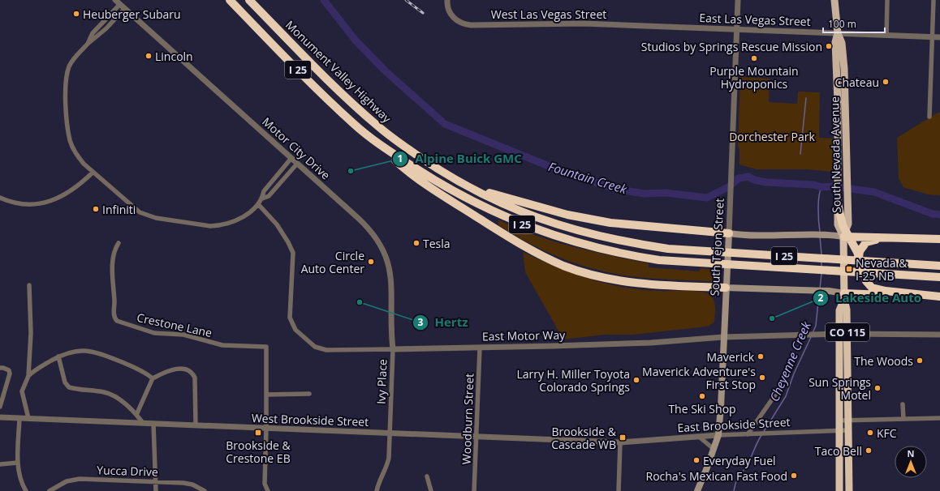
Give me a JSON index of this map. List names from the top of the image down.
{
  "streets": {
    "highway": [
      "I 25",
      "Monument Valley Highway",
      "South Nevada Avenue",
      "CO 115"
    ],
    "main road": ["South Tejon Street"],
    "street": [
      "West Las Vegas Street",
      "East Las Vegas Street",
      "Motor City Drive",
      "Crestone Lane",
      "East Motor Way",
      "Ivy Place",
      "Woodburn Street",
      "West Brookside Street",
      "East Brookside Street",
      "Yucca Drive"
    ]
  },
  "crossings": [
    ["West Las Vegas Street", "East Las Vegas Street"],
    ["East Las Vegas Street", "South Nevada Avenue"],
    ["East Las Vegas Street", "South Tejon Street"],
    ["Motor City Drive", "East Motor Way"],
    ["Motor City Drive", "Ivy Place"],
    ["South Nevada Avenue", "East Motor Way"],
    ["South Nevada Avenue", "East Brookside Street"],
    ["South Tejon Street", "East Motor Way"],
    ["South Tejon Street", "East Brookside Street"],
    ["East Motor Way", "Ivy Place"],
    ["East Motor Way", "Woodburn Street"],
    ["Ivy Place", "West Brookside Street"],
    ["Woodburn Street", "West Brookside Street"],
    ["West Brookside Street", "East Brookside Street"]
  ],
  "water": ["Fountain Creek", "Cheyenne Creek"],
  "parks": ["Dorchester Park"],
  "places": {
    "other": [
      "Heuberger Subaru",
      "Studios by Springs Rescue Mission",
      "Lincoln",
      "Purple Mountain Hydroponics",
      "Chateau",
      "Alpine Buick GMC",
      "Infiniti",
      "Tesla",
      "Circle Auto Center",
      "Hertz",
      "Lakeside Auto",
      "Maverick",
      "The Woods",
      "Maverick Adventure's First Stop",
      "Larry H. Miller Toyota Colorado Springs",
      "Sun Springs Motel",
      "The Ski Shop",
      "KFC",
      "Taco Bell",
      "Everyday Fuel",
      "Rocha's Mexican Fast Food"
    ],
    "transit": ["Nevada & I-25 NB", "Brookside & Crestone EB", "Brookside & Cascade WB"]
  },
  "scale_bar": "100 m",
  "north": "top"
}
